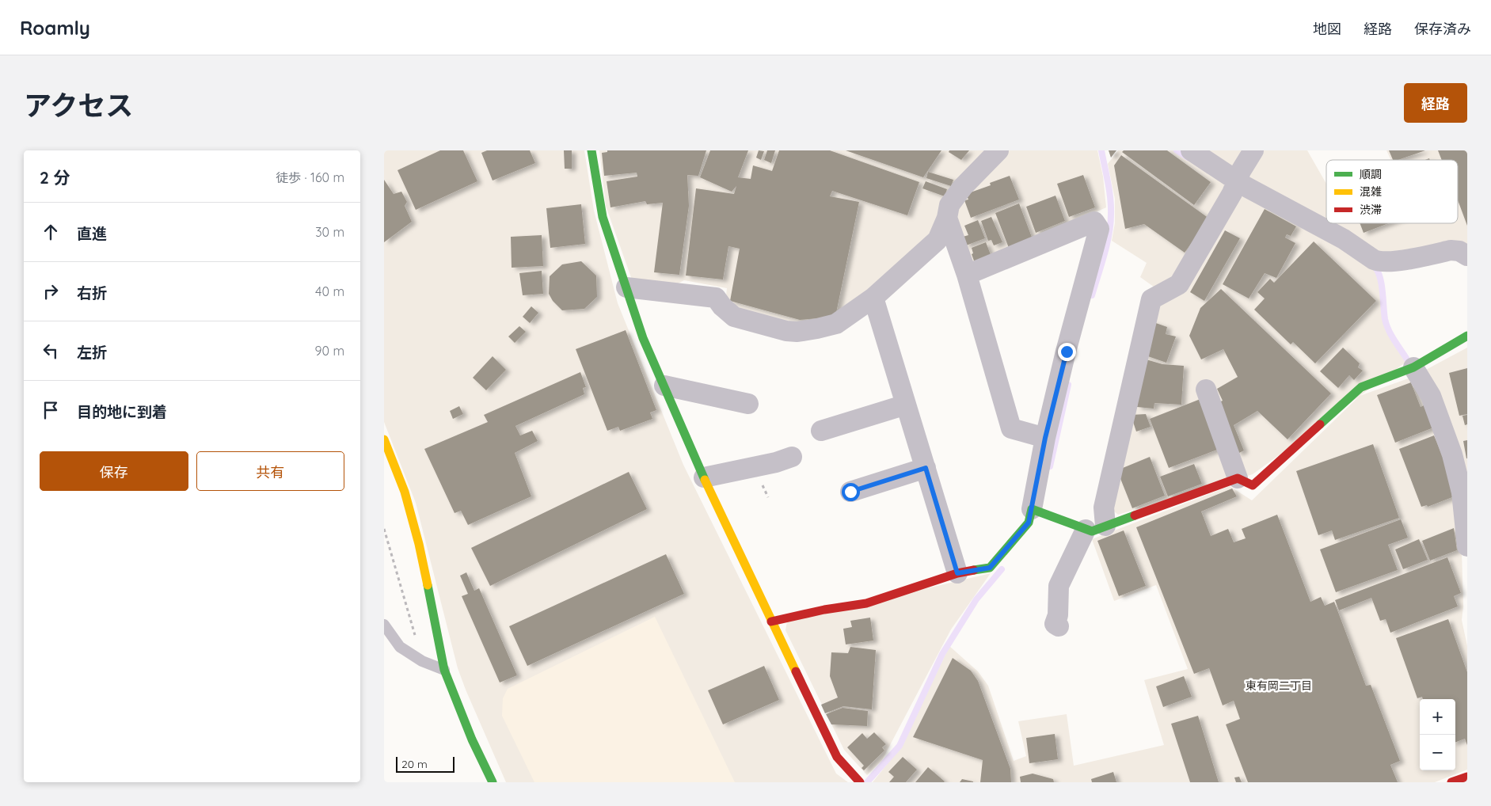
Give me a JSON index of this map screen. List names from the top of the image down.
{
  "districts": ["東有岡二丁目"],
  "legend": ["順調", "混雑", "渋滞"],
  "scale_bar": "20 m",
  "page": {
    "header": "Roamly",
    "nav": ["地図", "経路", "保存済み"],
    "title": "アクセス",
    "buttons": [
      "経路",
      ["保存", "共有"]
    ],
    "heading": ["2 分", "徒歩 · 160 m"],
    "list": [
      ["直進", "30 m"],
      ["右折", "40 m"],
      ["左折", "90 m"],
      "目的地に到着"
    ],
    "map_buttons": ["+", "−"],
    "scale": "20 m"
  }
}
